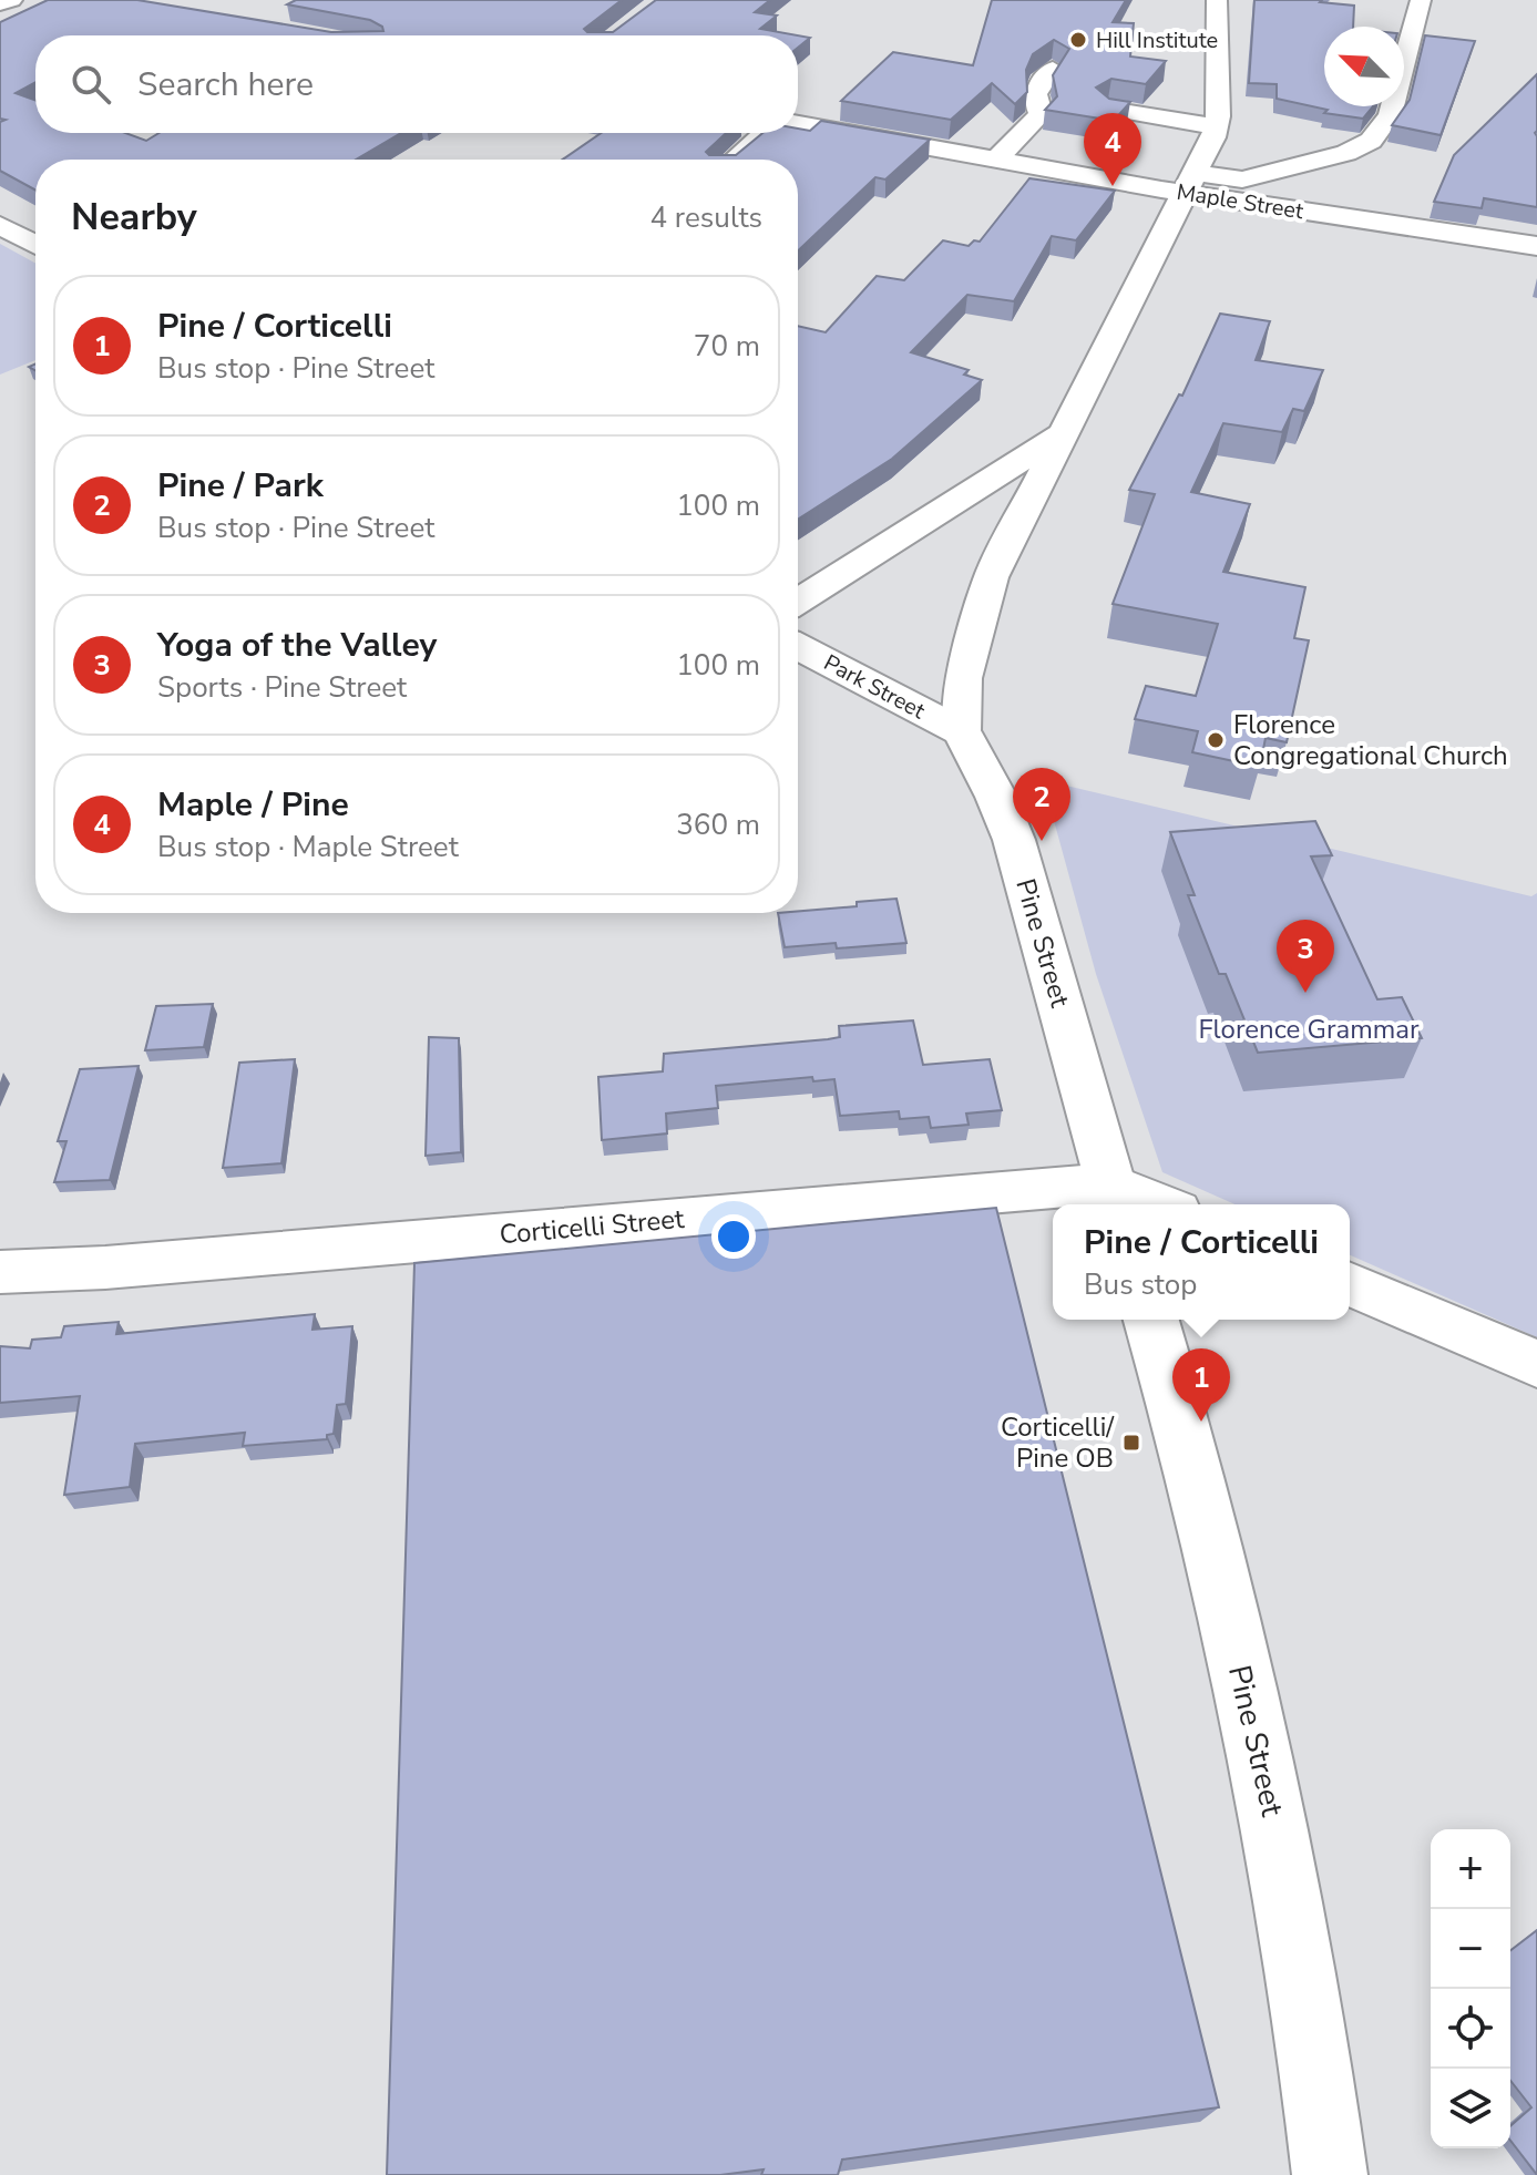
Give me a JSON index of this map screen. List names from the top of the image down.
{
  "streets": {
    "main road": ["Maple Street", "Park Street", "Pine Street"],
    "street": ["Corticelli Street"]
  },
  "crossings": [
    ["Maple Street", "Pine Street"],
    ["Park Street", "Pine Street"],
    ["Pine Street", "Corticelli Street"]
  ],
  "parks": ["Florence Grammar"],
  "places": {
    "other": ["Hill Institute", "Florence Congregational Church"],
    "transit": ["Corticelli/ Pine OB"]
  },
  "north": "top left",
  "page": {
    "search": "Search here",
    "pins": [
      "4",
      "2",
      "3",
      "1"
    ],
    "heading": ["Nearby", "4 results"],
    "list": [
      {
        "mark": "1",
        "name": "Pine / Corticelli",
        "note": "Bus stop · Pine Street",
        "value": "70 m"
      },
      {
        "mark": "2",
        "name": "Pine / Park",
        "note": "Bus stop · Pine Street",
        "value": "100 m"
      },
      {
        "mark": "3",
        "name": "Yoga of the Valley",
        "note": "Sports · Pine Street",
        "value": "100 m"
      },
      {
        "mark": "4",
        "name": "Maple / Pine",
        "note": "Bus stop · Maple Street",
        "value": "360 m"
      }
    ],
    "popup": ["Pine / Corticelli", "Bus stop"],
    "map_buttons": ["+", "−"]
  }
}
